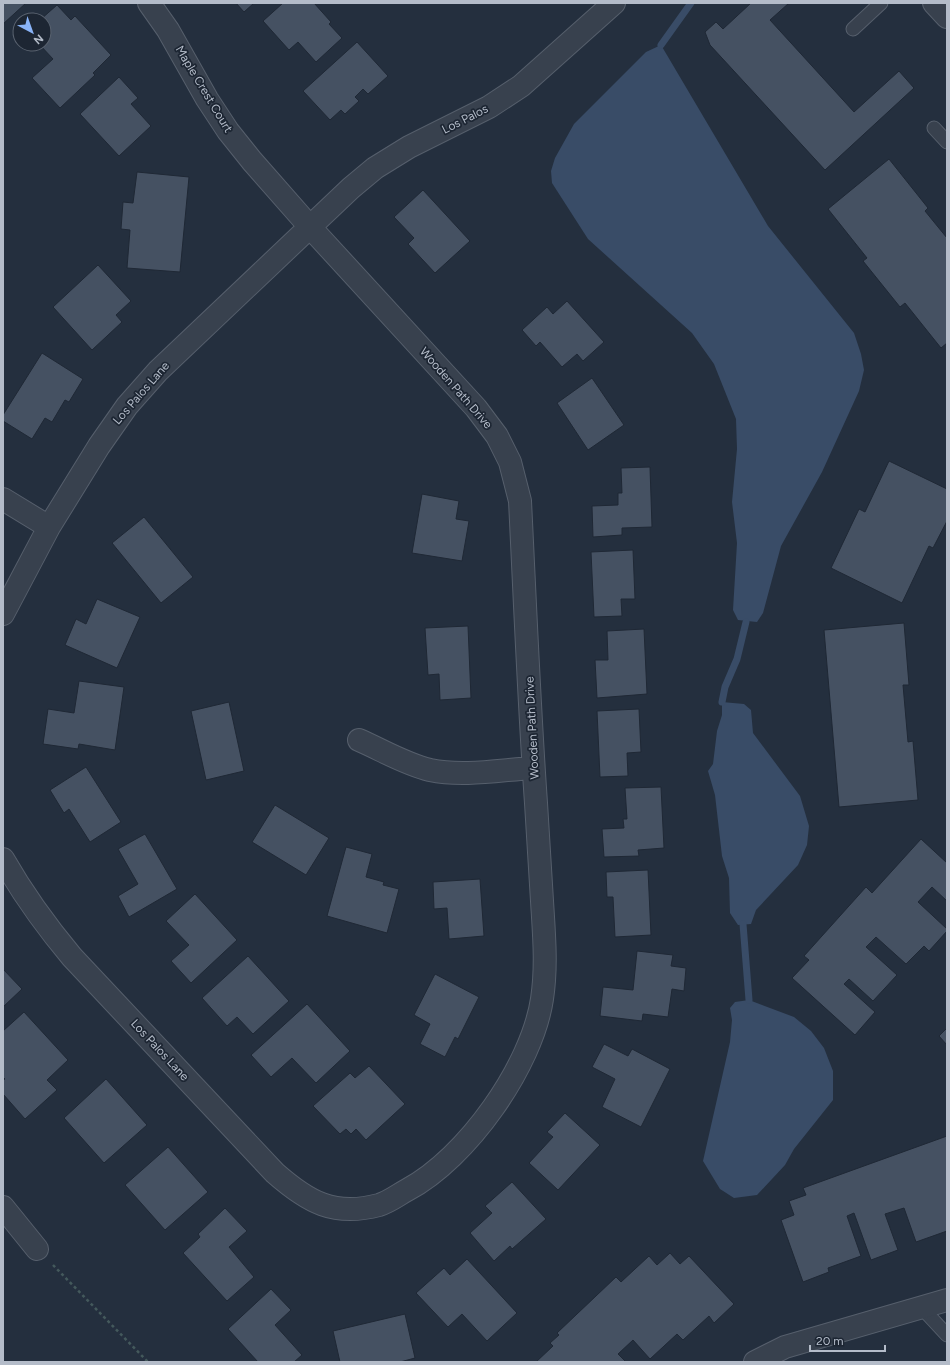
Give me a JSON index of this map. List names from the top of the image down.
{
  "streets": {
    "street": [
      "Maple Crest Court",
      "Los Palos",
      "Wooden Path Drive",
      "Los Palos Lane"
    ]
  },
  "crossings": [
    ["Maple Crest Court", "Los Palos"],
    ["Maple Crest Court", "Wooden Path Drive"],
    ["Maple Crest Court", "Los Palos Lane"],
    ["Los Palos", "Wooden Path Drive"],
    ["Los Palos", "Los Palos Lane"],
    ["Wooden Path Drive", "Los Palos Lane"]
  ],
  "scale_bar": "20 m",
  "north": "bottom right"
}
